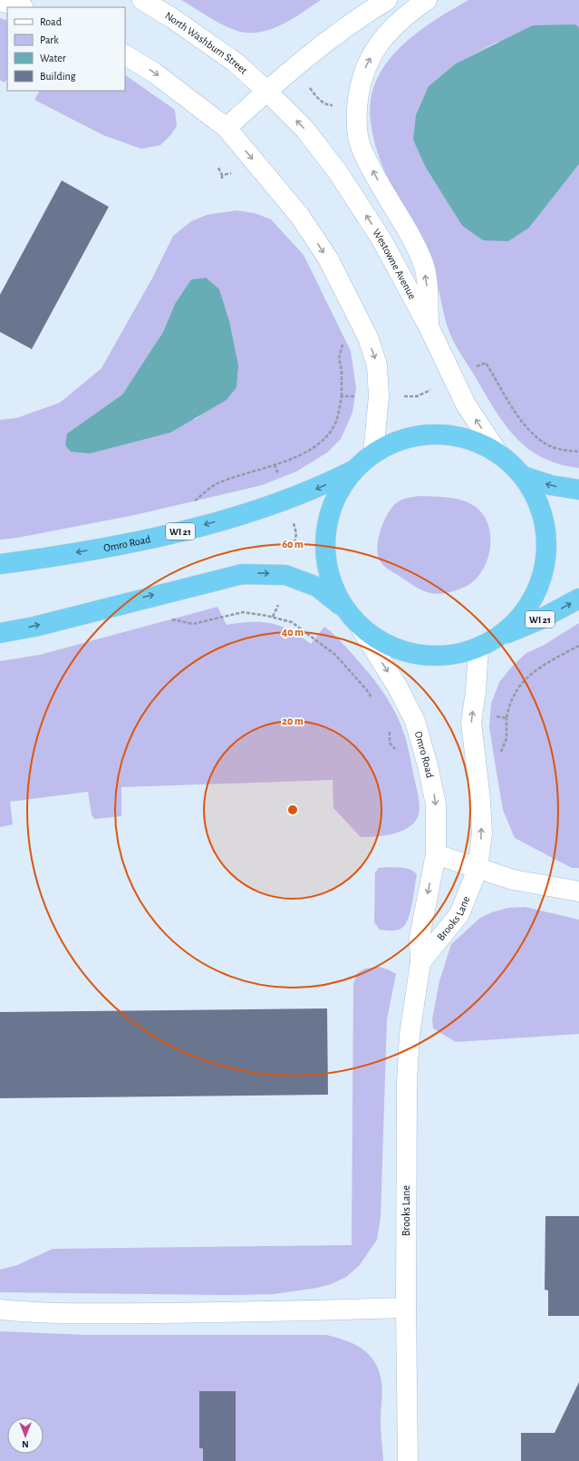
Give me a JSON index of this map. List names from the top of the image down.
{
  "streets": {
    "highway": ["WI 21", "Omro Road"],
    "street": ["North Washburn Street", "Westowne Avenue", "Brooks Lane"]
  },
  "crossings": [
    ["North Washburn Street", "Westowne Avenue"],
    ["Omro Road", "Brooks Lane"]
  ],
  "legend": [
    "Road",
    "Park",
    "Water",
    "Building"
  ],
  "north": "bottom",
  "rings": ["60 m", "40 m", "20 m"]
}
